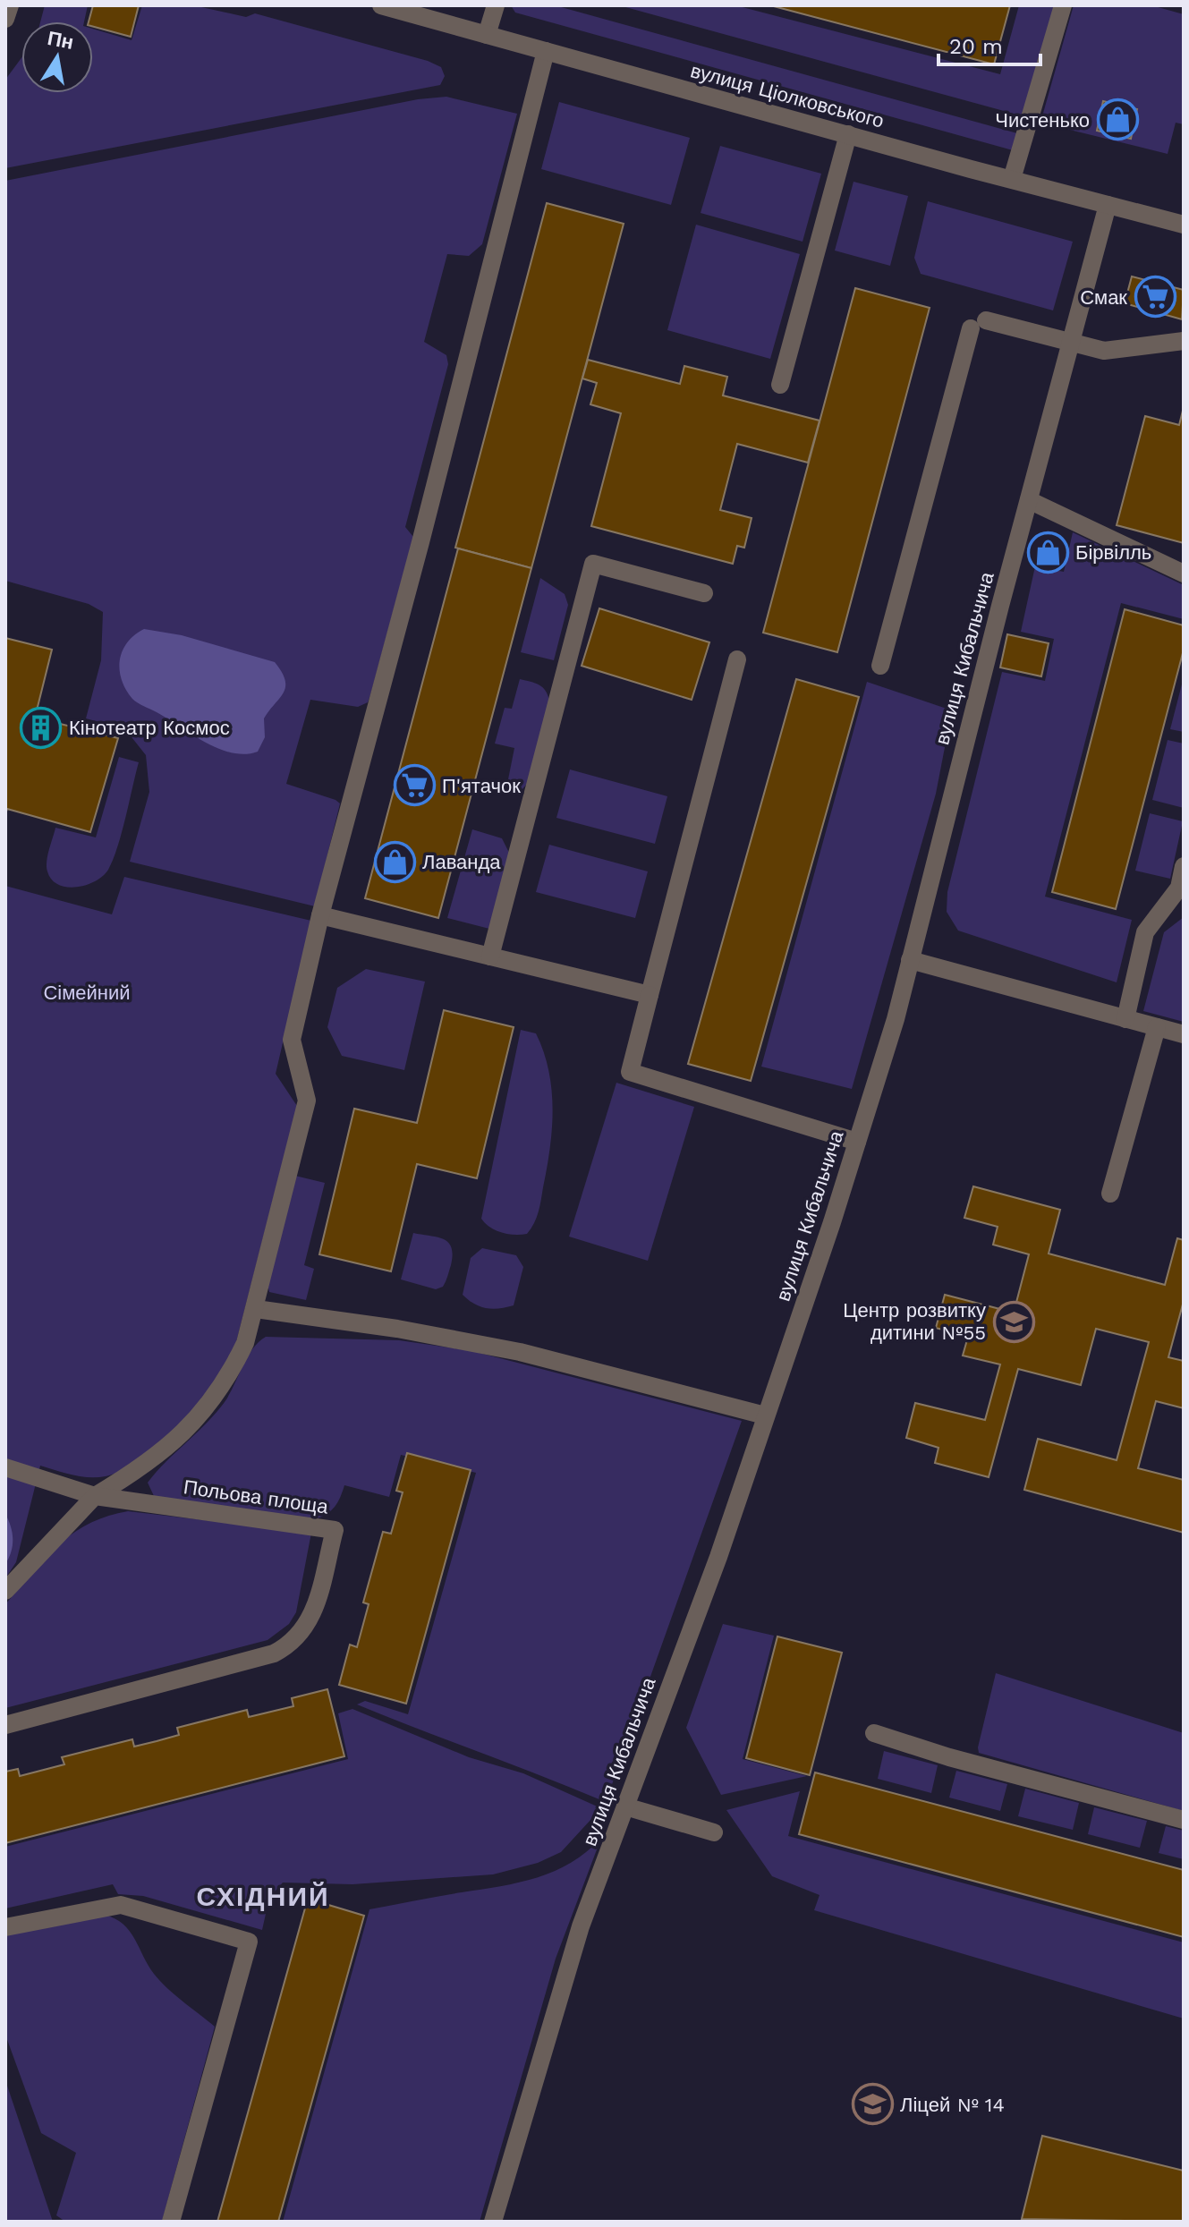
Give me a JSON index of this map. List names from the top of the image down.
{
  "streets": {
    "street": ["вулиця Ціолковського", "вулиця Кибальчича", "Польова площа"]
  },
  "crossings": [
    ["вулиця Ціолковського", "вулиця Кибальчича"]
  ],
  "districts": ["СХІДНИЙ"],
  "parks": ["Сімейний"],
  "places": {
    "shop": ["Чистенько", "Бірвілль", "Лаванда"],
    "supermarket": ["Смак", "П'ятачок"],
    "building": ["Кінотеатр Космос"],
    "school or university": ["Центр розвитку дитини №55", "Ліцей № 14"]
  },
  "scale_bar": "20 m",
  "north": "top"
}
